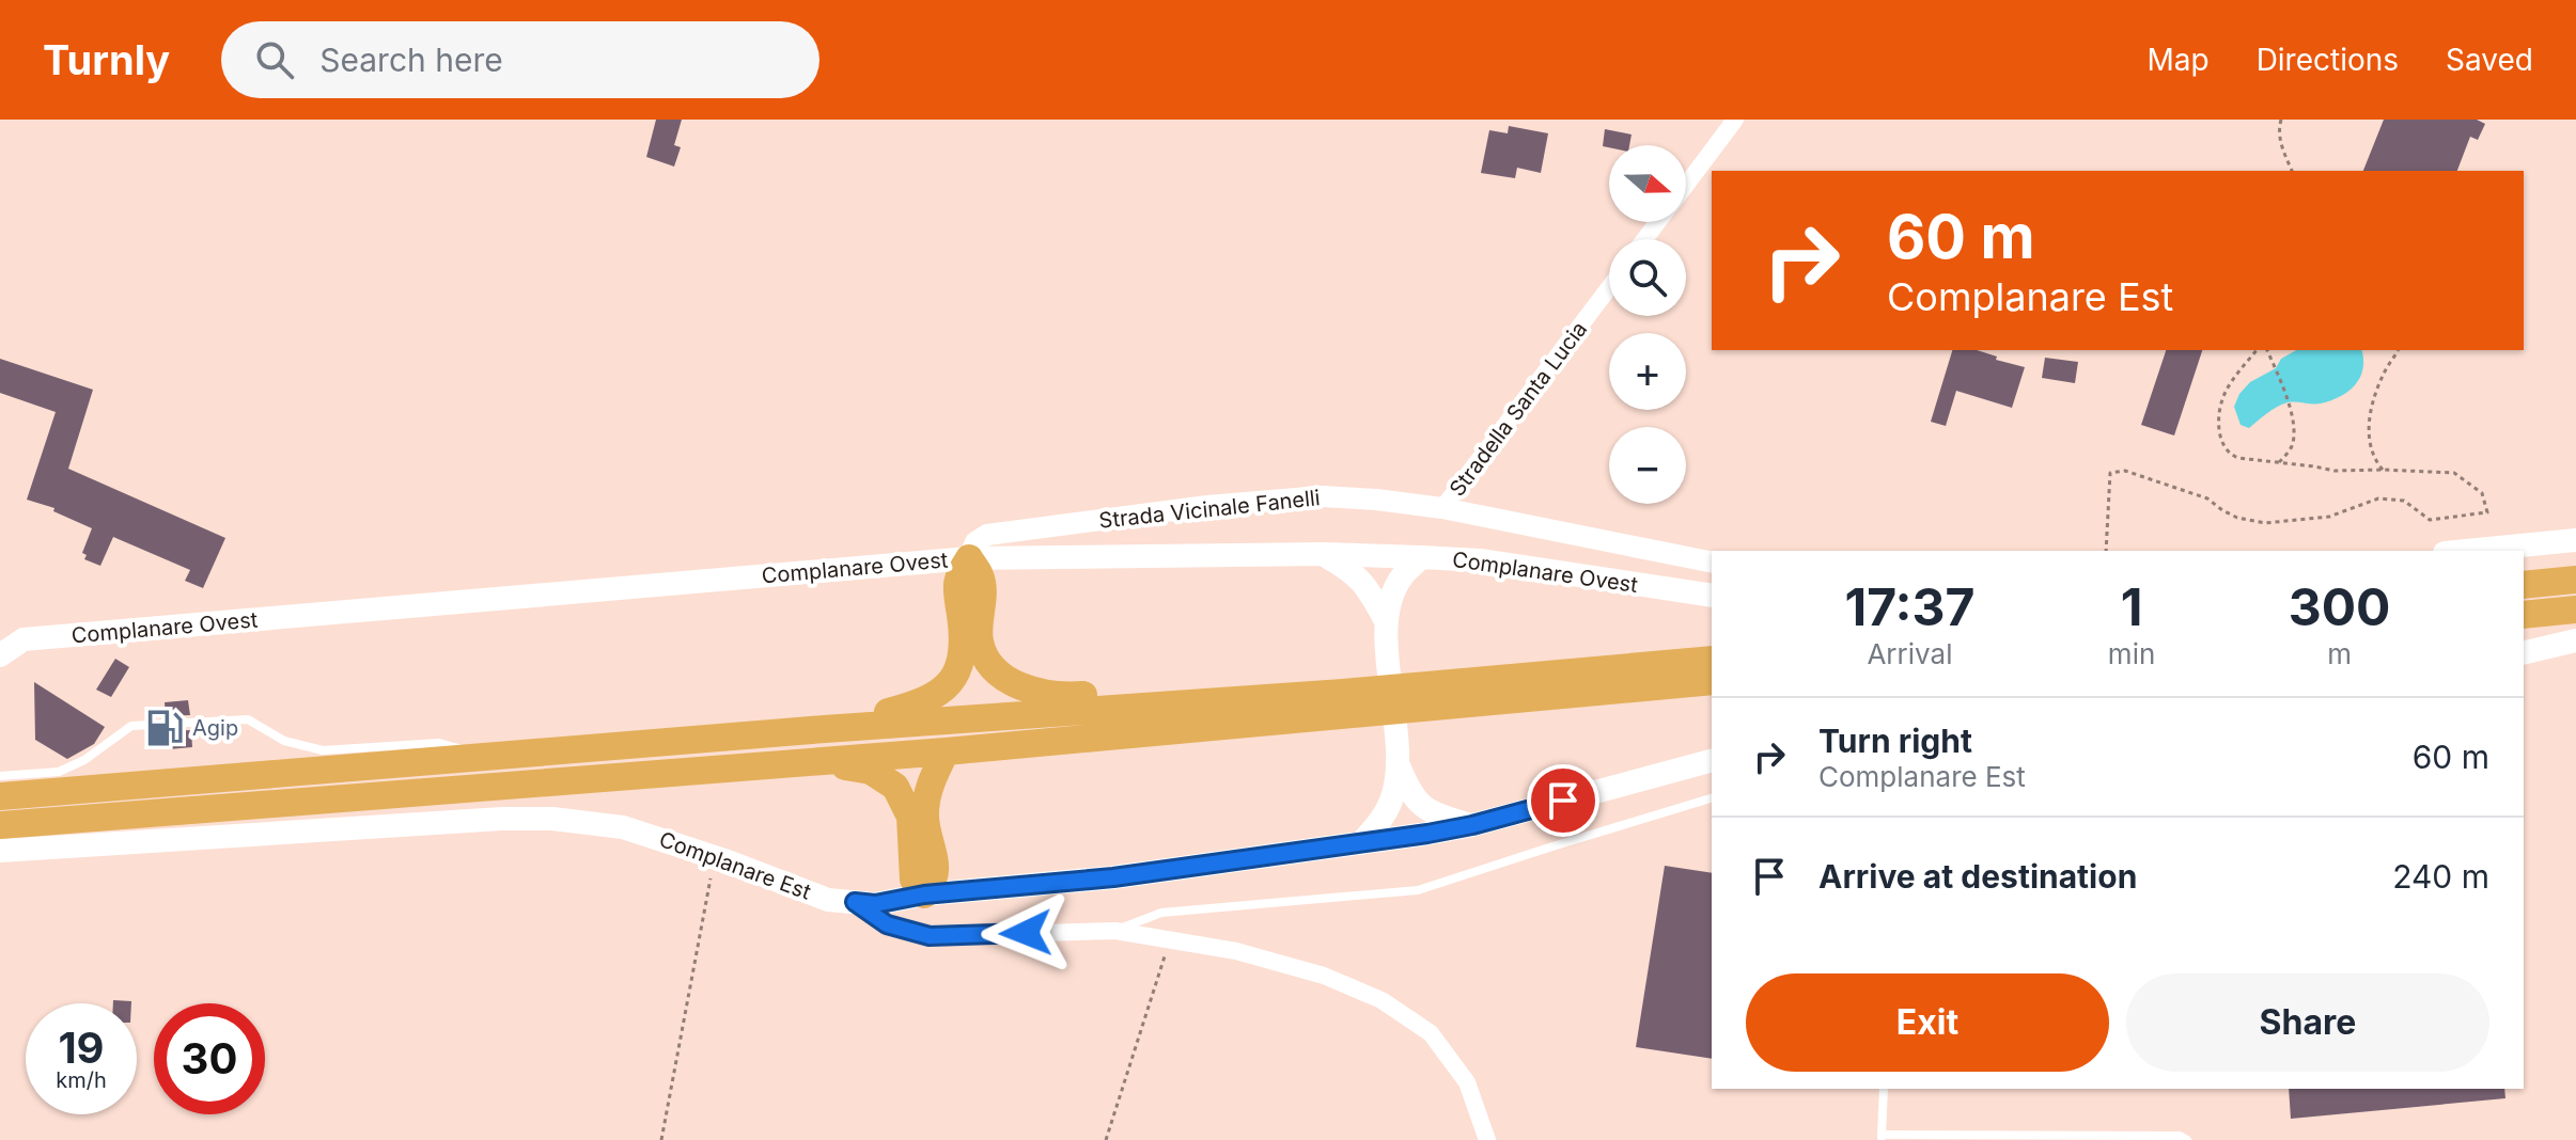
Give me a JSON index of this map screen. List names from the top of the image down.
{
  "streets": {
    "main road": ["Complanare Ovest", "Complanare Est"],
    "street": ["Stradella Santa Lucia", "Strada Vicinale Fanelli"]
  },
  "crossings": [
    ["Stradella Santa Lucia", "Strada Vicinale Fanelli"],
    ["Strada Vicinale Fanelli", "Complanare Ovest"]
  ],
  "places": {
    "fuel station": ["Agip"]
  },
  "north": "right",
  "page": {
    "header": "Turnly",
    "search": "Search here",
    "nav": ["Map", "Directions", "Saved"],
    "map_buttons": ["+", "−"],
    "turn": ["60 m", "Complanare Est"],
    "eta": [
      "17:37",
      "Arrival",
      "1",
      "min",
      "300",
      "m"
    ],
    "list": [
      {
        "name": "Turn right",
        "note": "Complanare Est",
        "value": "60 m"
      },
      {
        "name": "Arrive at destination",
        "value": "240 m"
      }
    ],
    "buttons": ["Exit", "Share"],
    "speed": "19 km/h",
    "limit": "30"
  }
}
